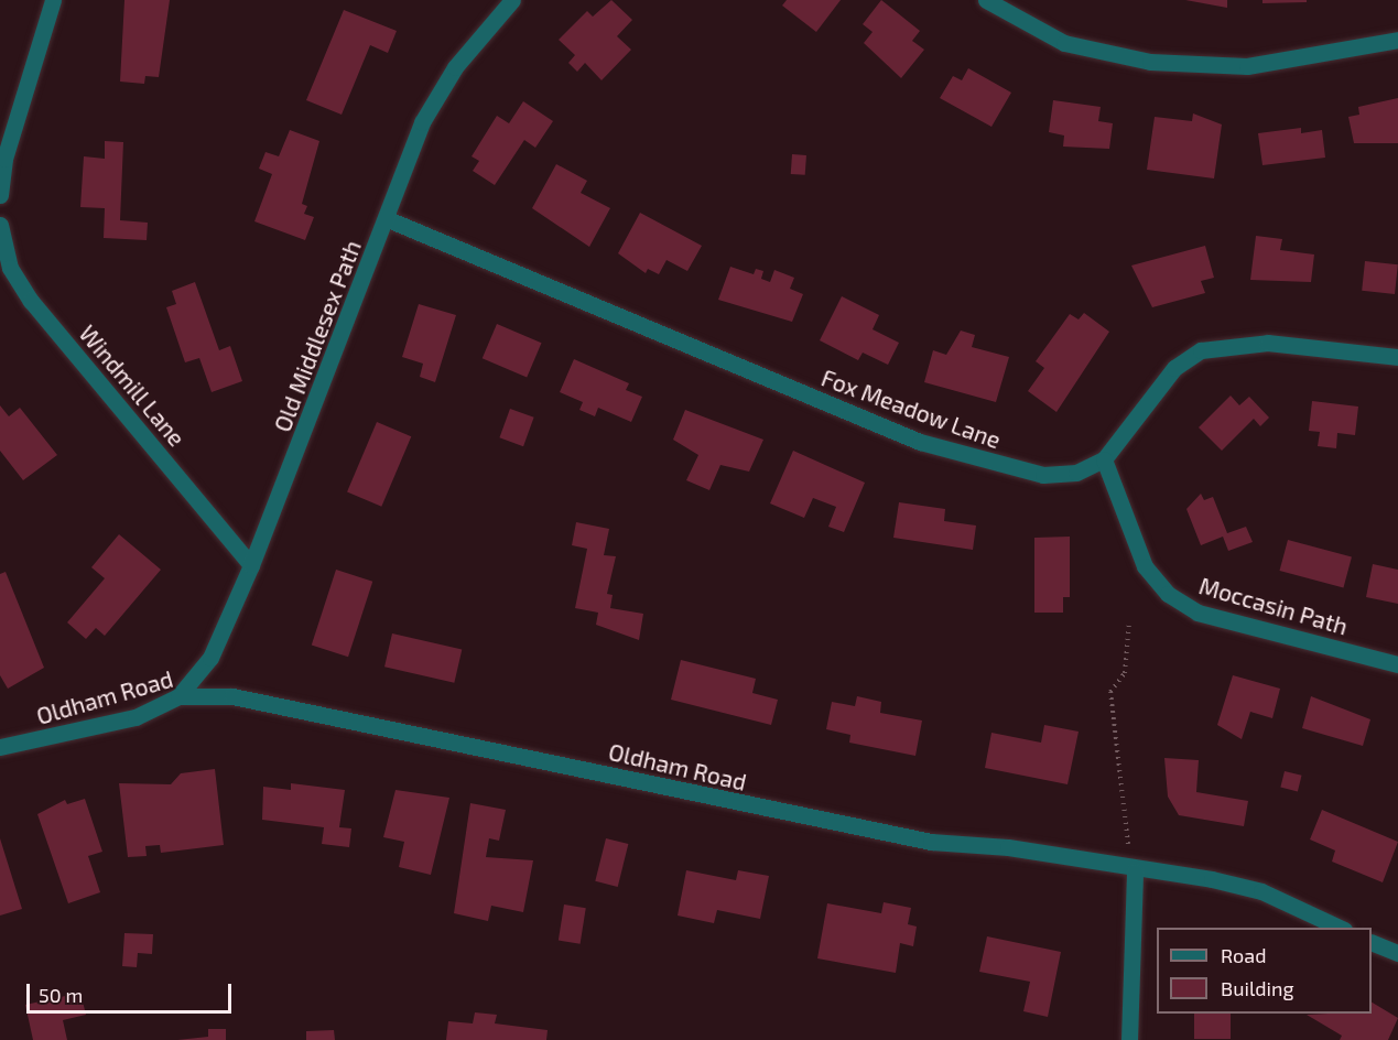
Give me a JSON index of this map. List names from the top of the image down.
{
  "streets": {
    "street": [
      "Old Middlesex Path",
      "Windmill Lane",
      "Fox Meadow Lane",
      "Moccasin Path",
      "Oldham Road"
    ]
  },
  "crossings": [
    ["Old Middlesex Path", "Windmill Lane"],
    ["Old Middlesex Path", "Fox Meadow Lane"],
    ["Old Middlesex Path", "Oldham Road"],
    ["Fox Meadow Lane", "Moccasin Path"]
  ],
  "legend": ["Road", "Building"],
  "scale_bar": "50 m"
}
